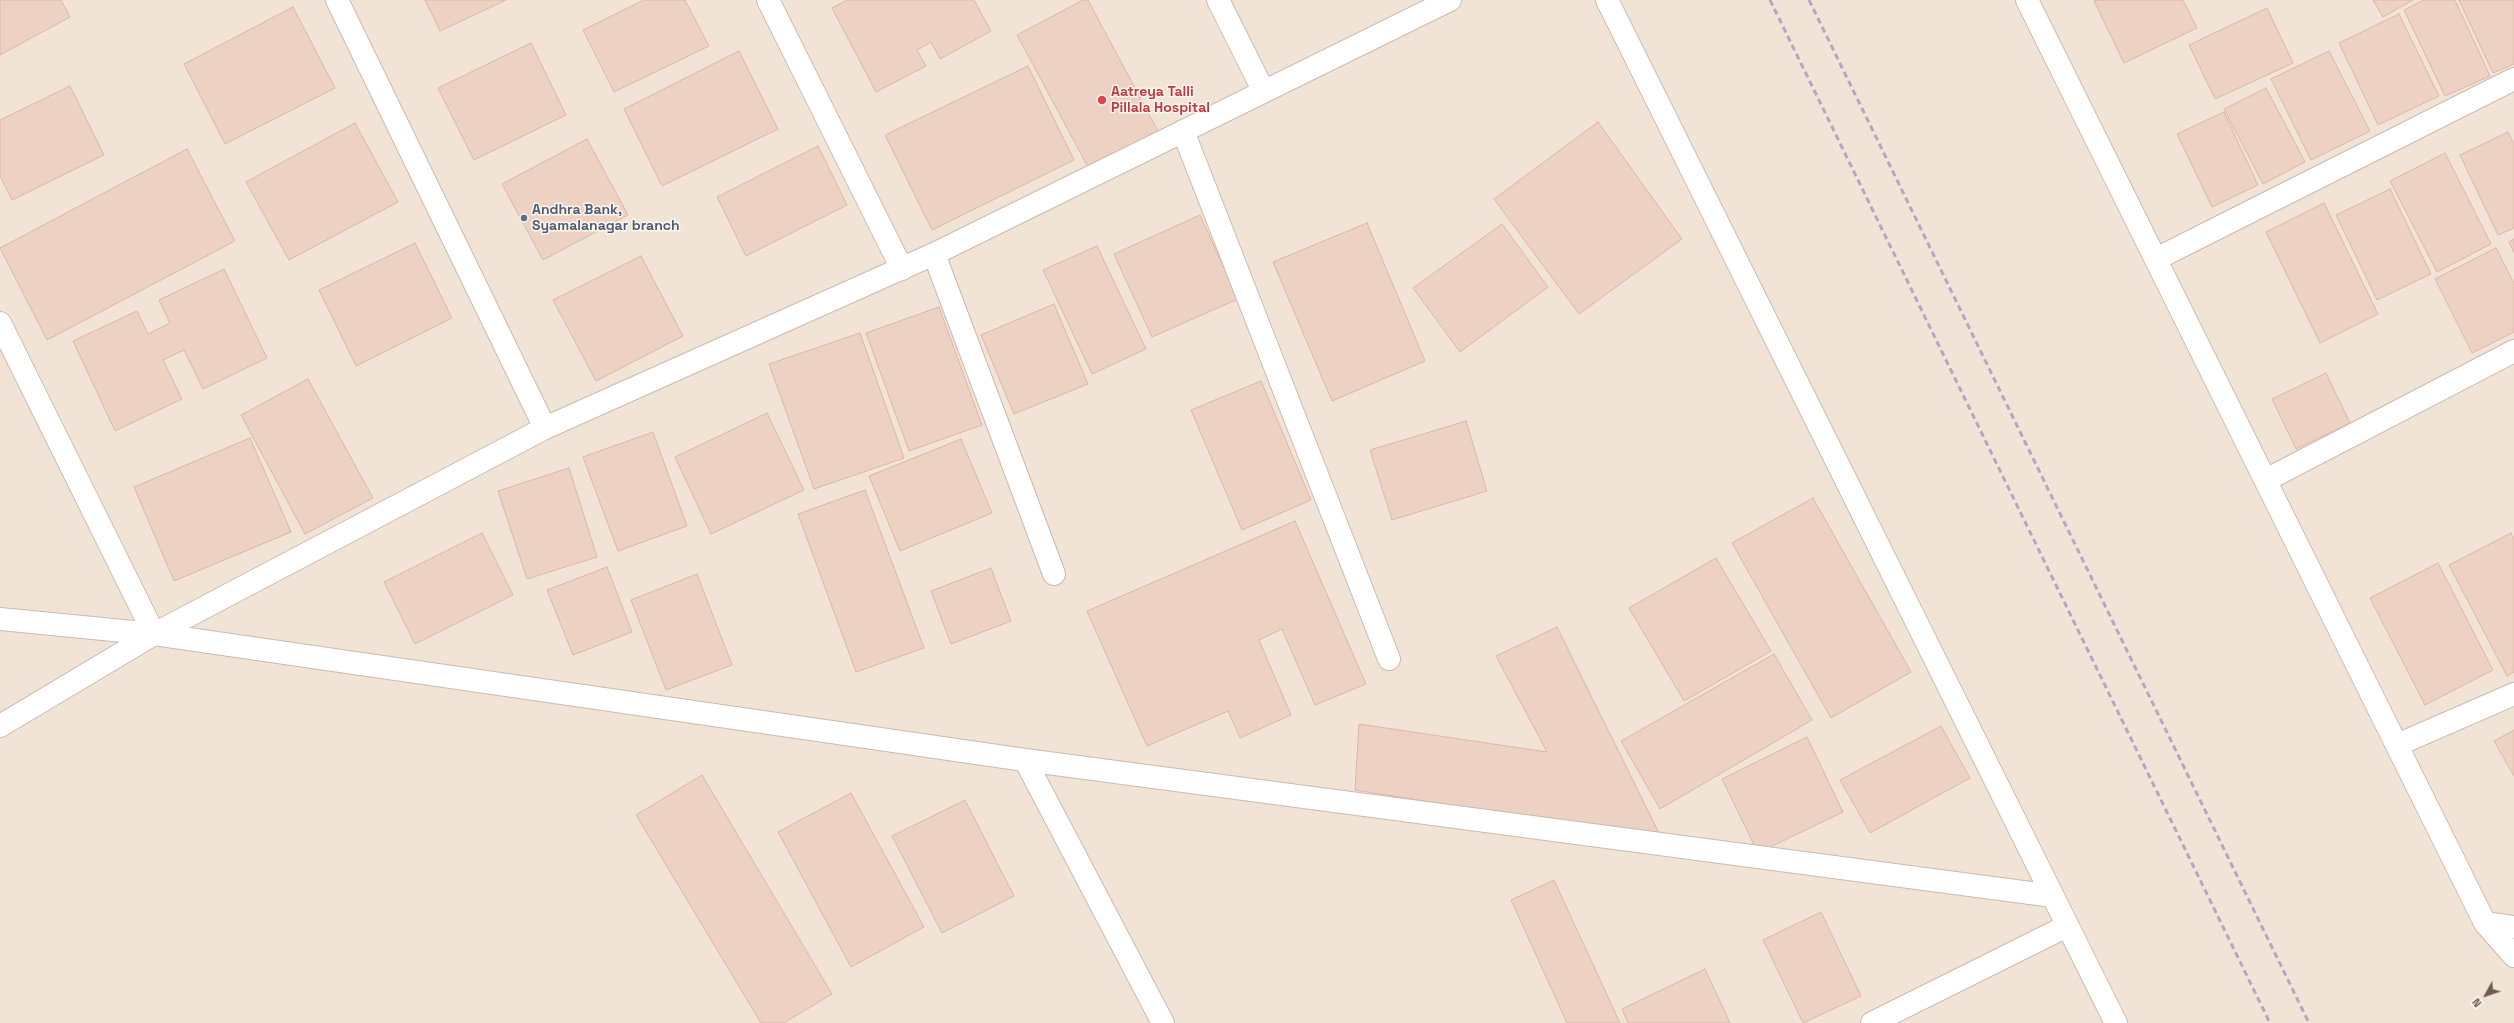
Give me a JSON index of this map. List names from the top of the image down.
{
  "places": ["Aatreya Talli Pillala Hospital", "Andhra Bank, Syamalanagar branch"],
  "north": "bottom left"
}
